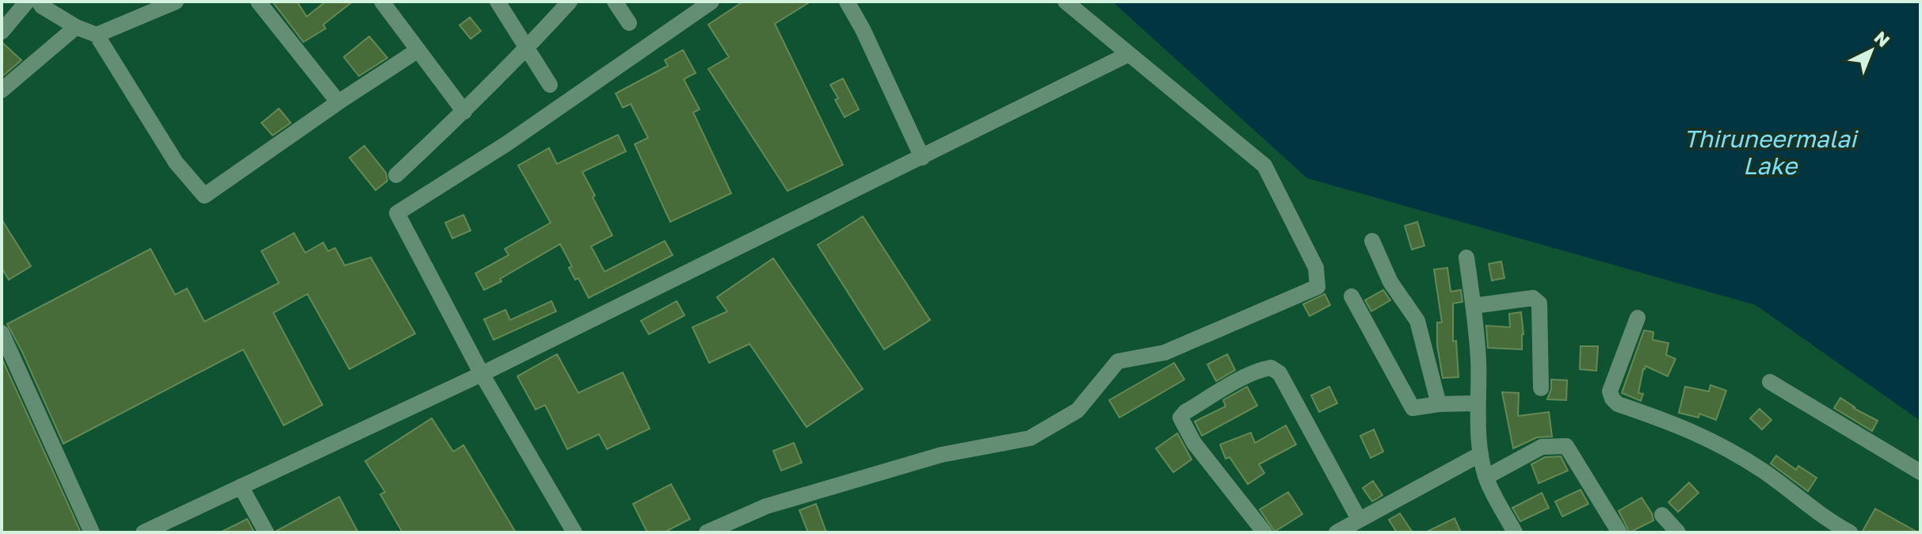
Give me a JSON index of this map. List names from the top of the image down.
{
  "water": ["Thiruneermalai Lake"],
  "north": "top right"
}
